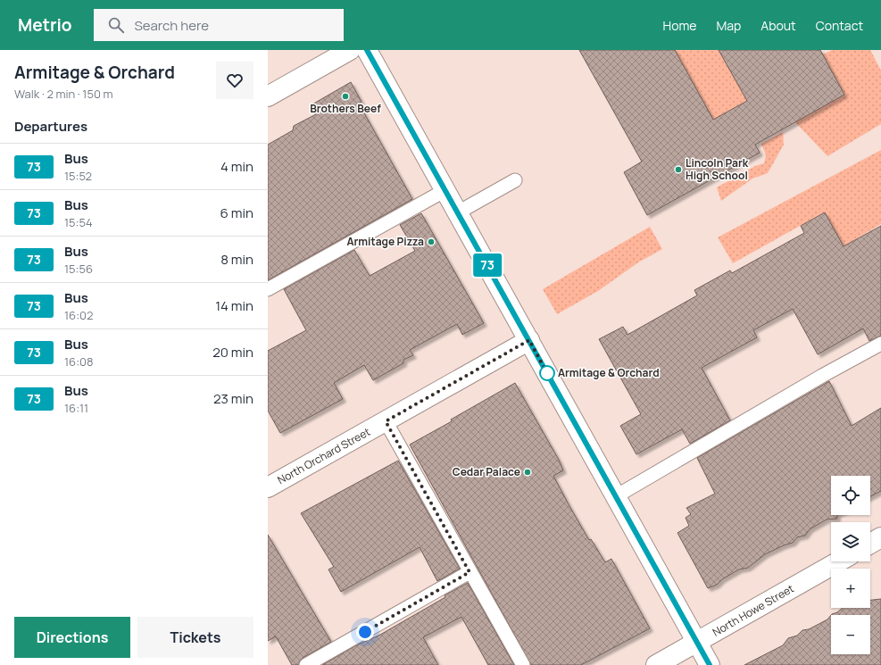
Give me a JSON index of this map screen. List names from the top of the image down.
{
  "streets": {
    "street": ["North Orchard Street", "North Howe Street"]
  },
  "places": [
    "Brothers Beef",
    "Lincoln Park High School",
    "Armitage Pizza",
    "Armitage & Orchard",
    "Cedar Palace"
  ],
  "lines": ["bus line 73"],
  "page": {
    "header": "Metrio",
    "search": "Search here",
    "nav": [
      "Home",
      "Map",
      "About",
      "Contact"
    ],
    "heading": [
      ["Armitage & Orchard", "Walk · 2 min · 150 m"],
      "Departures"
    ],
    "on_map": "73",
    "list": [
      {
        "mark": "73",
        "name": "Bus",
        "note": "15:52",
        "value": "4 min"
      },
      {
        "mark": "73",
        "name": "Bus",
        "note": "15:54",
        "value": "6 min"
      },
      {
        "mark": "73",
        "name": "Bus",
        "note": "15:56",
        "value": "8 min"
      },
      {
        "mark": "73",
        "name": "Bus",
        "note": "16:02",
        "value": "14 min"
      },
      {
        "mark": "73",
        "name": "Bus",
        "note": "16:08",
        "value": "20 min"
      },
      {
        "mark": "73",
        "name": "Bus",
        "note": "16:11",
        "value": "23 min"
      }
    ],
    "map_buttons": ["+", "−"],
    "buttons": ["Directions", "Tickets"]
  }
}
